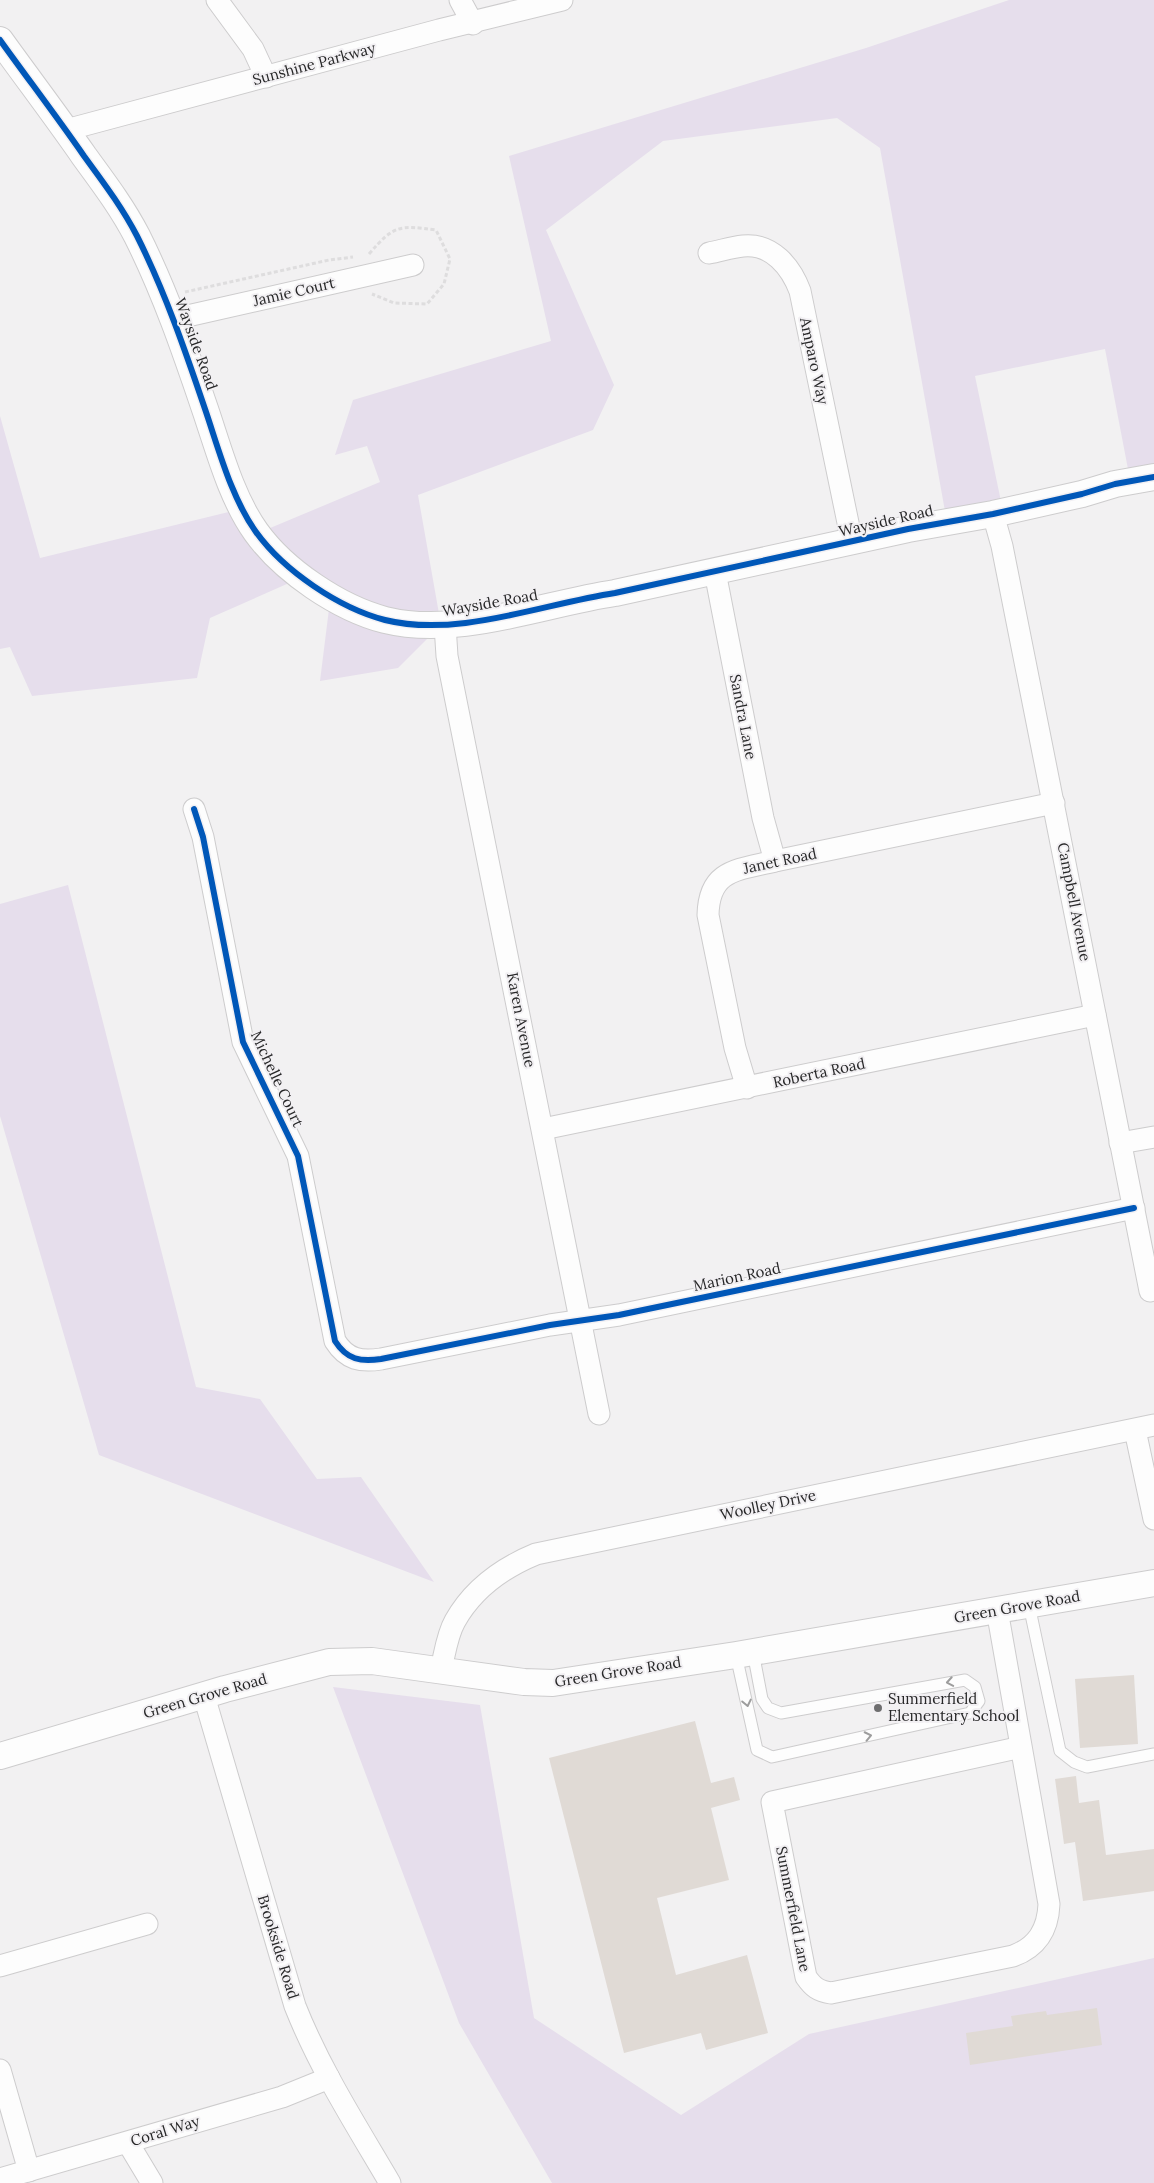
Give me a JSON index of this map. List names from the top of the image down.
{
  "streets": {
    "street": [
      "Sunshine Parkway",
      "Jamie Court",
      "Wayside Road",
      "Amparo Way",
      "Sandra Lane",
      "Janet Road",
      "Campbell Avenue",
      "Karen Avenue",
      "Roberta Road",
      "Michelle Court",
      "Marion Road",
      "Woolley Drive",
      "Green Grove Road",
      "Summerfield Lane",
      "Brookside Road",
      "Coral Way"
    ]
  },
  "crossings": [
    ["Sunshine Parkway", "Wayside Road"],
    ["Jamie Court", "Wayside Road"],
    ["Wayside Road", "Amparo Way"],
    ["Wayside Road", "Sandra Lane"],
    ["Wayside Road", "Campbell Avenue"],
    ["Wayside Road", "Karen Avenue"],
    ["Sandra Lane", "Janet Road"],
    ["Janet Road", "Campbell Avenue"],
    ["Janet Road", "Roberta Road"],
    ["Campbell Avenue", "Roberta Road"],
    ["Campbell Avenue", "Marion Road"],
    ["Karen Avenue", "Roberta Road"],
    ["Karen Avenue", "Marion Road"],
    ["Michelle Court", "Marion Road"],
    ["Woolley Drive", "Green Grove Road"],
    ["Green Grove Road", "Summerfield Lane"],
    ["Green Grove Road", "Brookside Road"],
    ["Brookside Road", "Coral Way"]
  ],
  "places": ["Summerfield Elementary School"]
}
